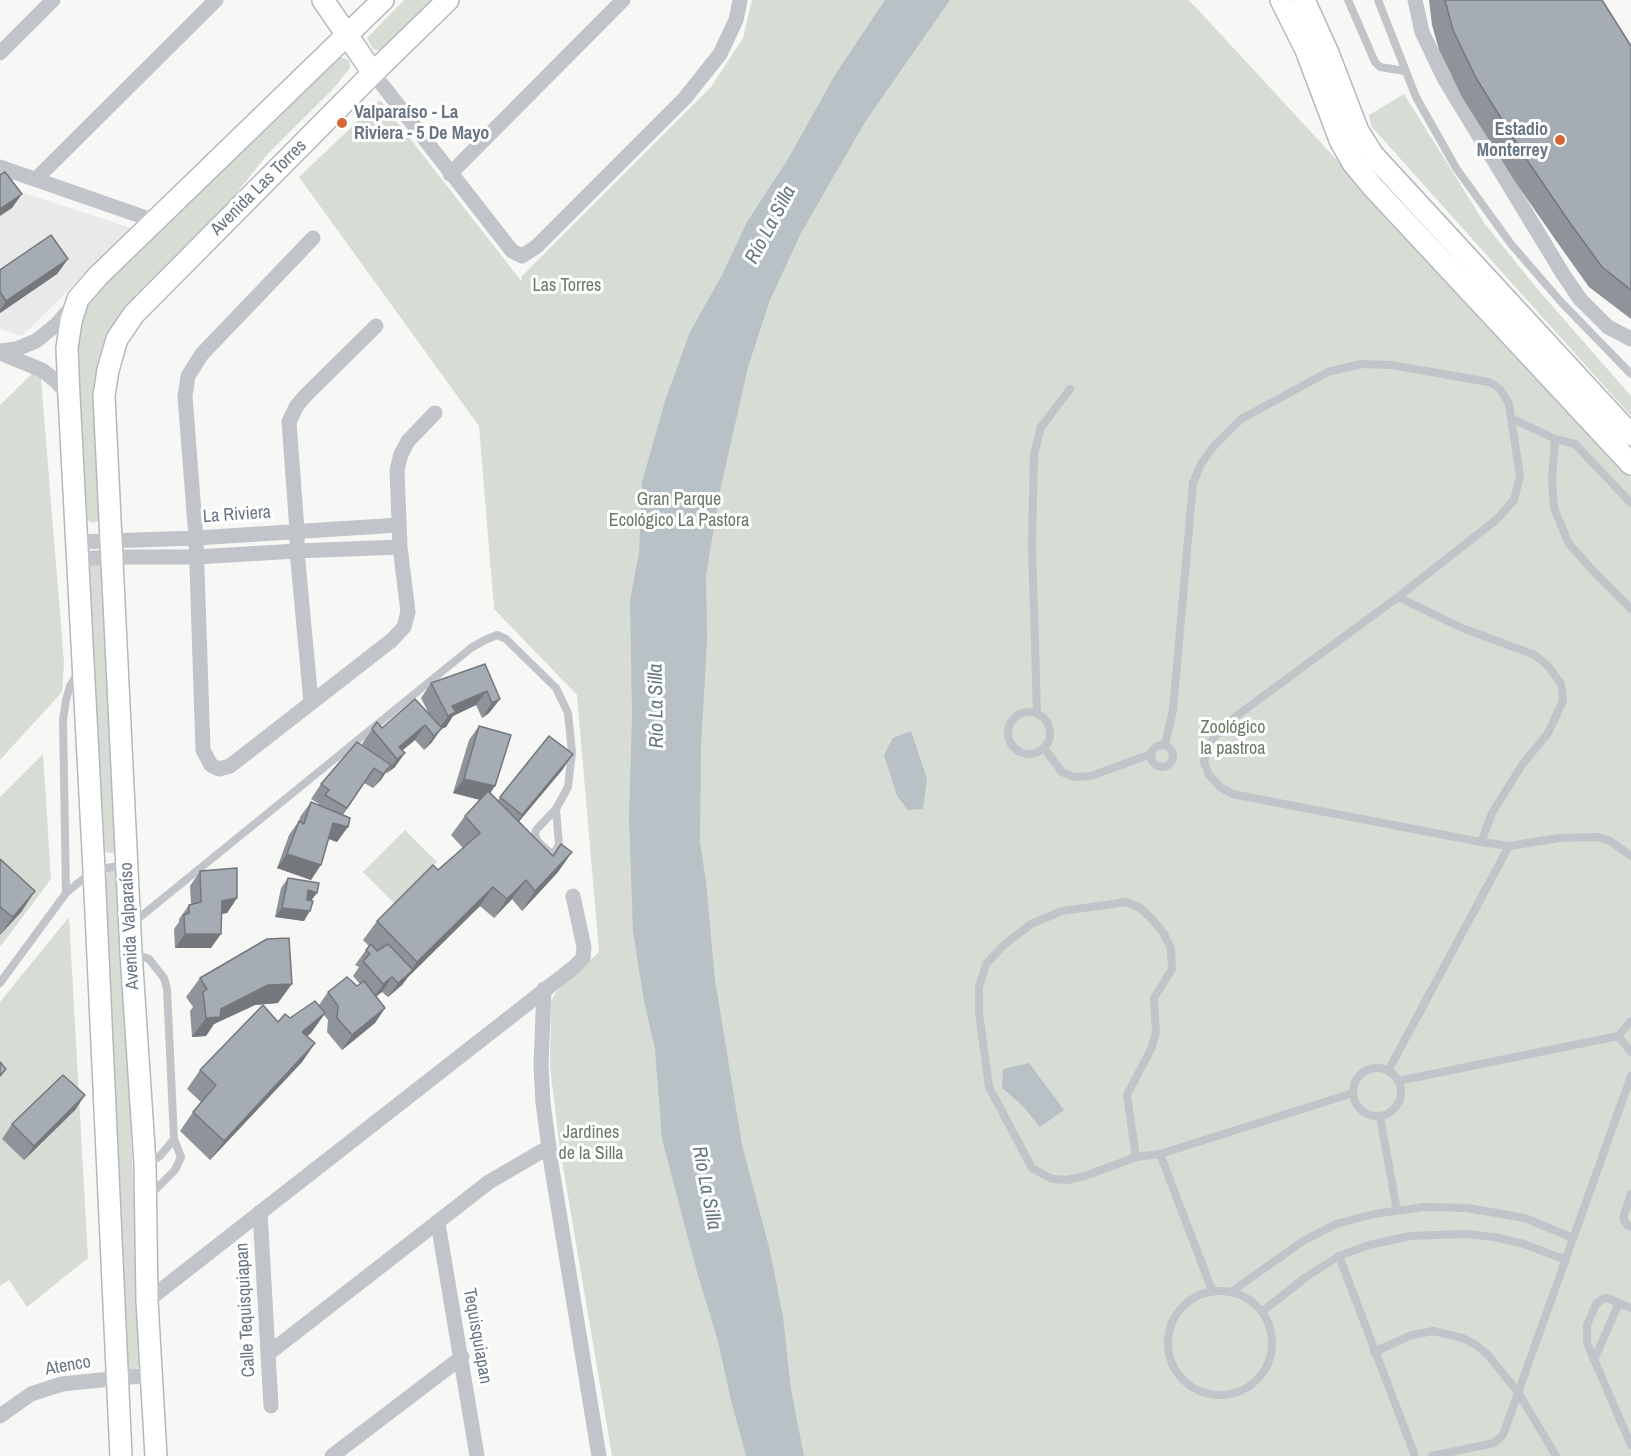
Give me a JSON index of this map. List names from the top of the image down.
{
  "streets": {
    "main road": ["Avenida Las Torres", "Avenida Valparaíso"],
    "street": [
      "La Riviera",
      "Calle Tequisquiapan",
      "Tequisquiapan",
      "Atenco"
    ]
  },
  "crossings": [
    ["Avenida Las Torres", "Avenida Valparaíso"],
    ["La Riviera", "Avenida Valparaíso"],
    ["Avenida Valparaíso", "Atenco"]
  ],
  "water": ["Río La Silla"],
  "parks": [
    "Las Torres",
    "Gran Parque Ecológico La Pastora",
    "Zoológico la pastroa",
    "Jardines de la Silla"
  ],
  "places": ["Valparaíso - La Riviera - 5 De Mayo", "Estadio Monterrey"]
}
